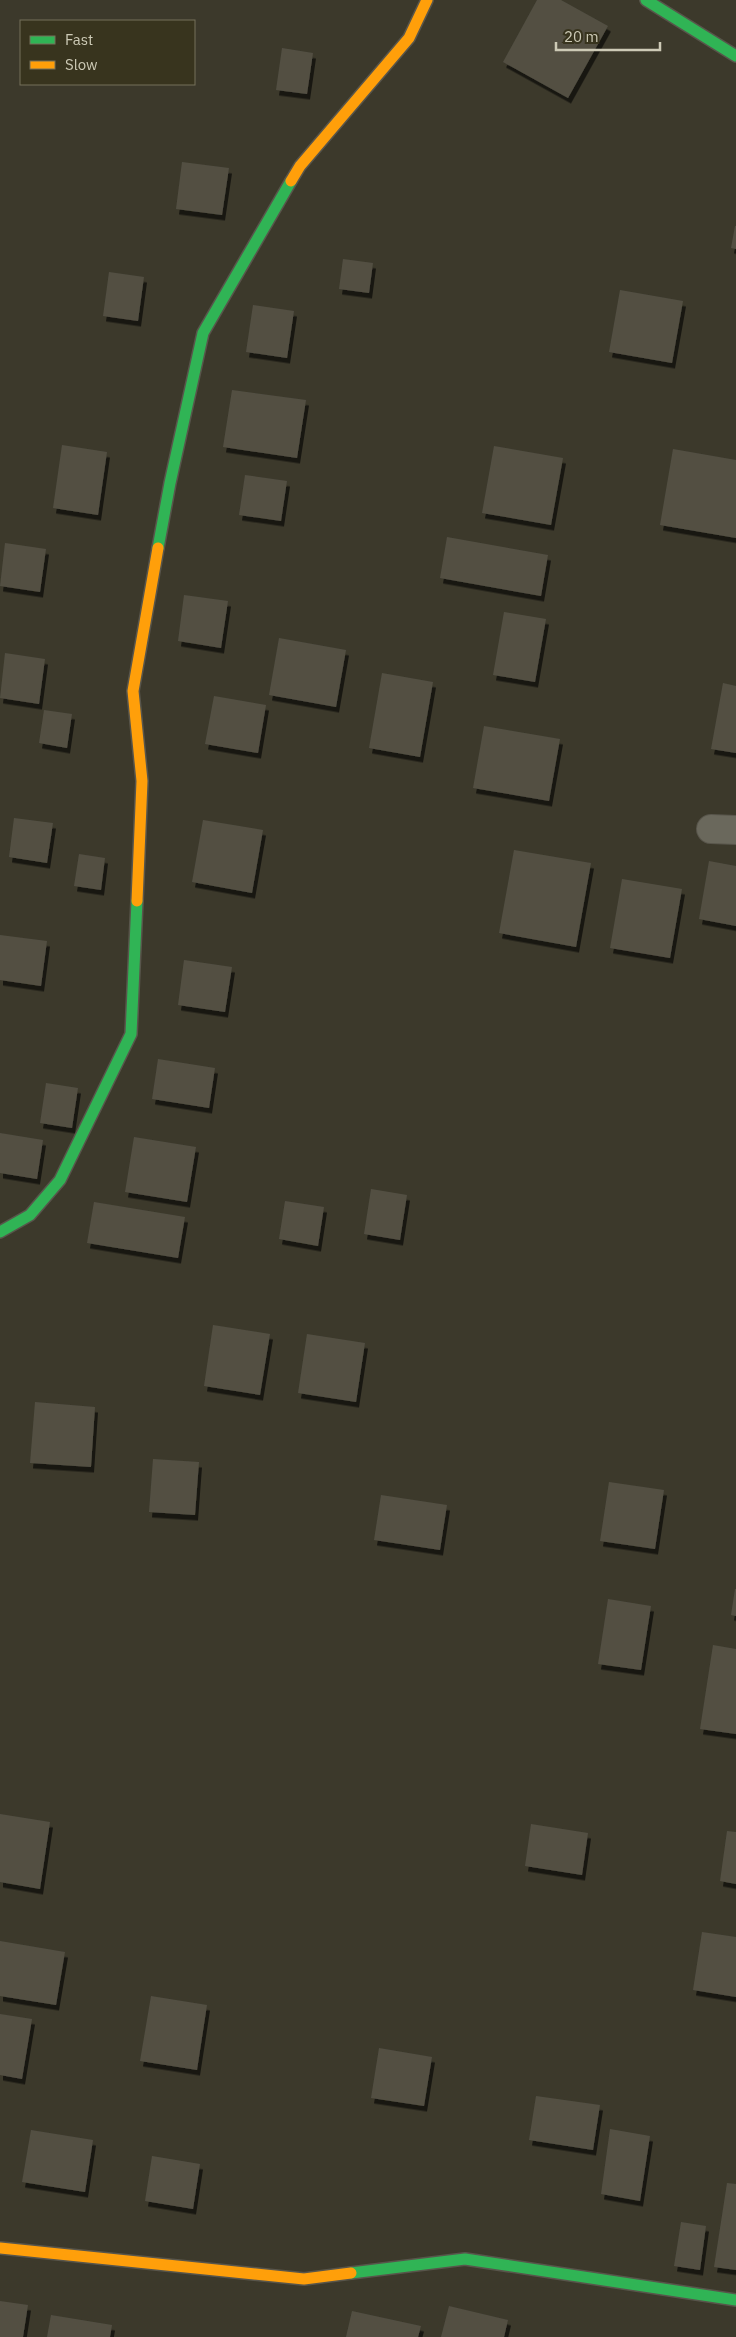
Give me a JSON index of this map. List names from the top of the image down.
{
  "legend": ["Fast", "Slow"],
  "scale_bar": "20 m"
}
